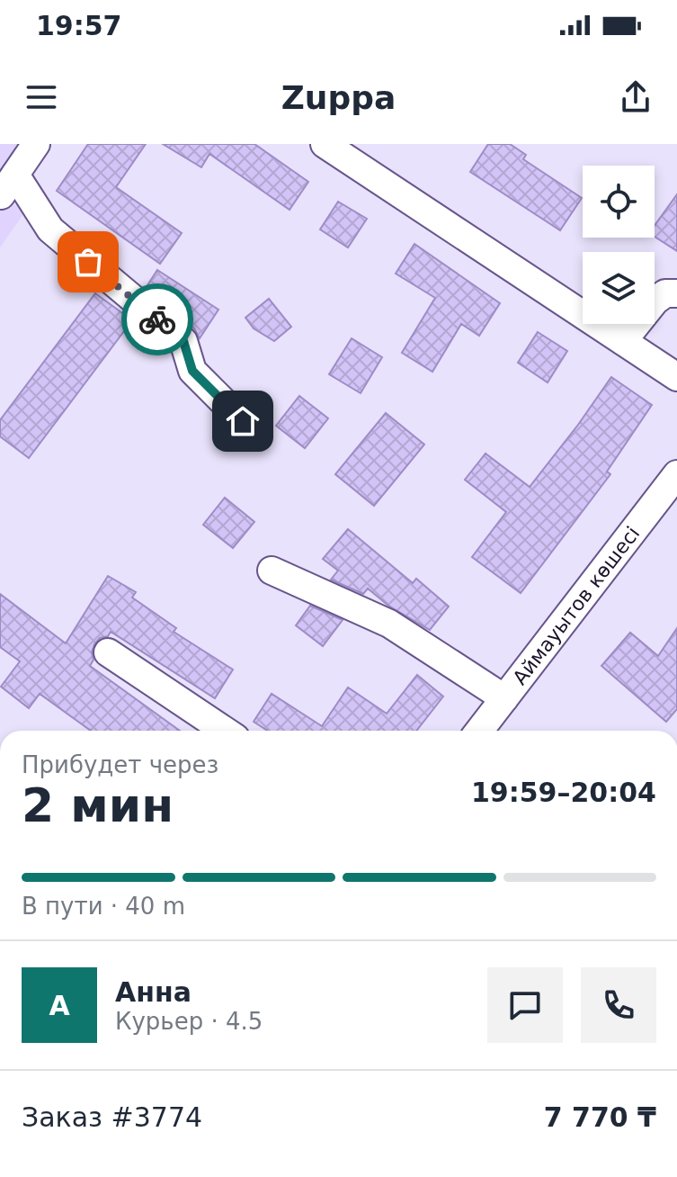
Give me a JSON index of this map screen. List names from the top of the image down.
{
  "streets": {
    "street": ["Аймауытов көшесі"]
  },
  "page": {
    "status": "19:57",
    "header": "Zuppa",
    "heading": ["2 мин", "Прибудет через", "19:59–20:04"],
    "panel": [
      "Анна",
      "Курьер · 4.5",
      "Заказ #3774",
      "7 770 ₸"
    ],
    "bar": "В пути · 40 m",
    "round": "А"
  }
}
